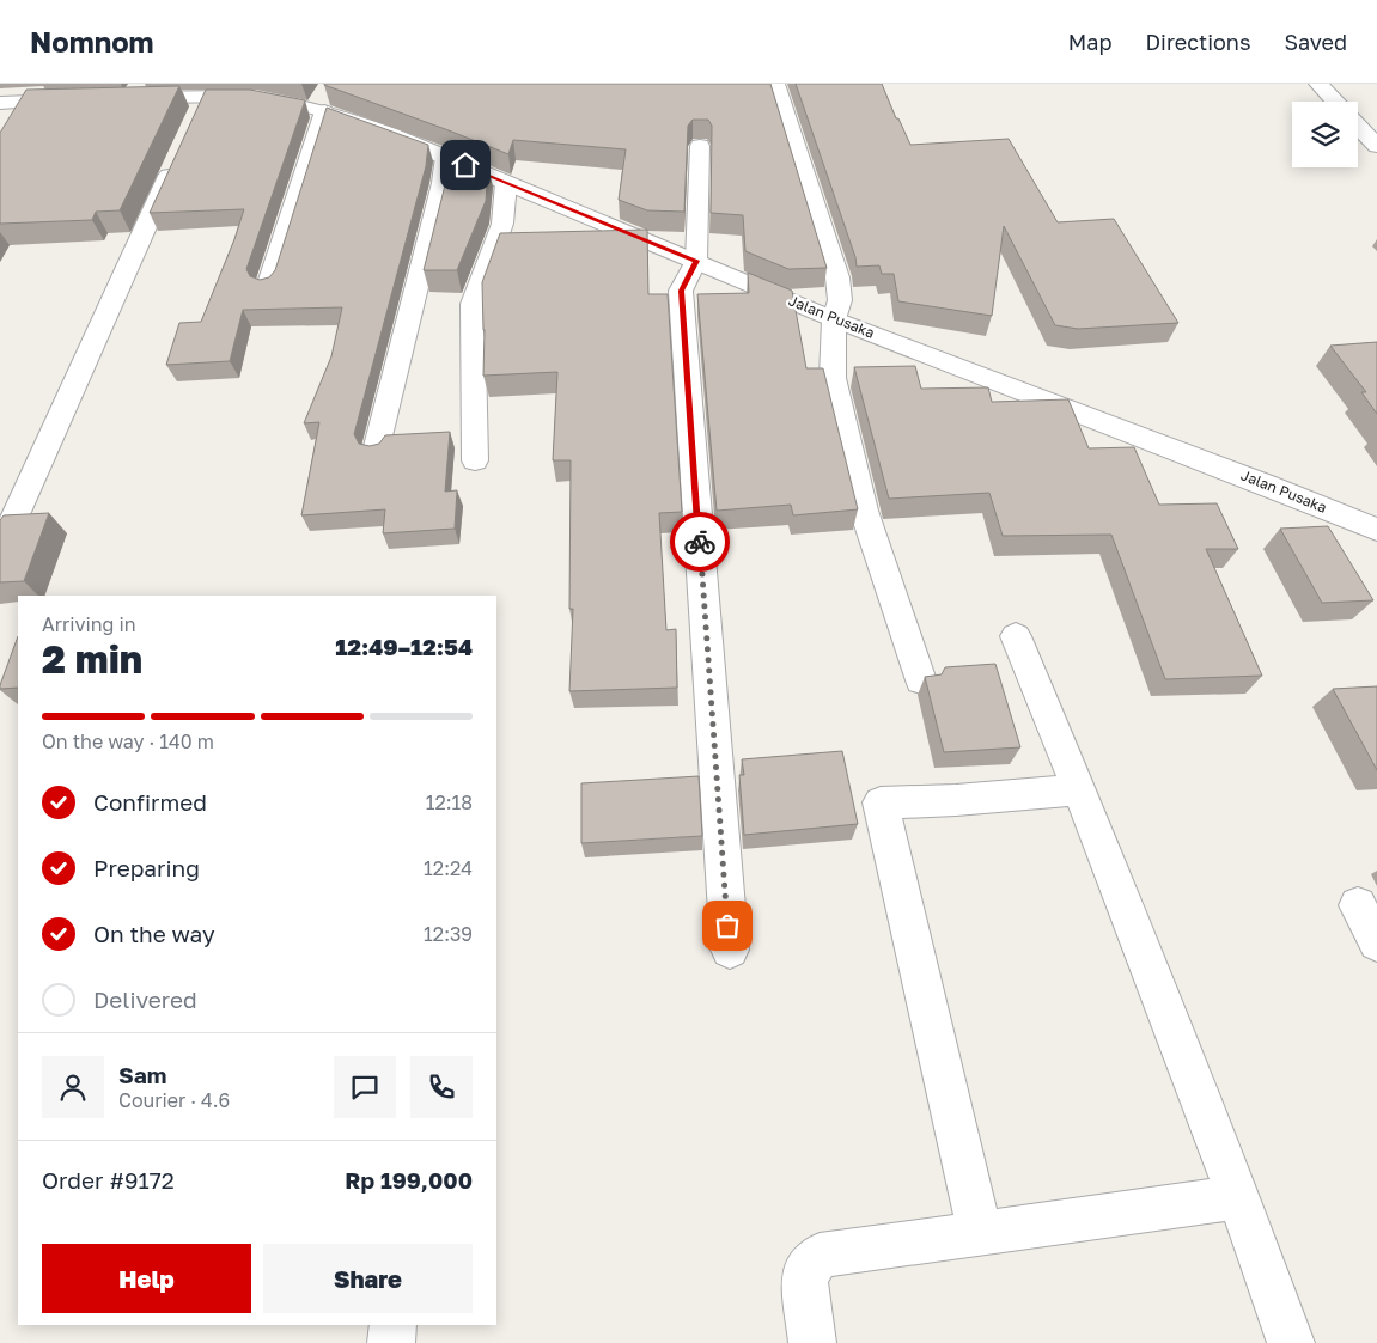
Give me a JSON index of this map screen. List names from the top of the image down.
{
  "streets": {
    "street": ["Jalan Pusaka"]
  },
  "page": {
    "header": "Nomnom",
    "nav": ["Map", "Directions", "Saved"],
    "heading": ["2 min", "Arriving in", "12:49–12:54"],
    "panel": [
      "Sam",
      "Courier · 4.6",
      "Order #9172",
      "Rp 199,000"
    ],
    "bar": "On the way · 140 m",
    "list": [
      ["Confirmed", "12:18"],
      ["Preparing", "12:24"],
      ["On the way", "12:39"],
      "Delivered"
    ],
    "buttons": ["Help", "Share"]
  }
}
